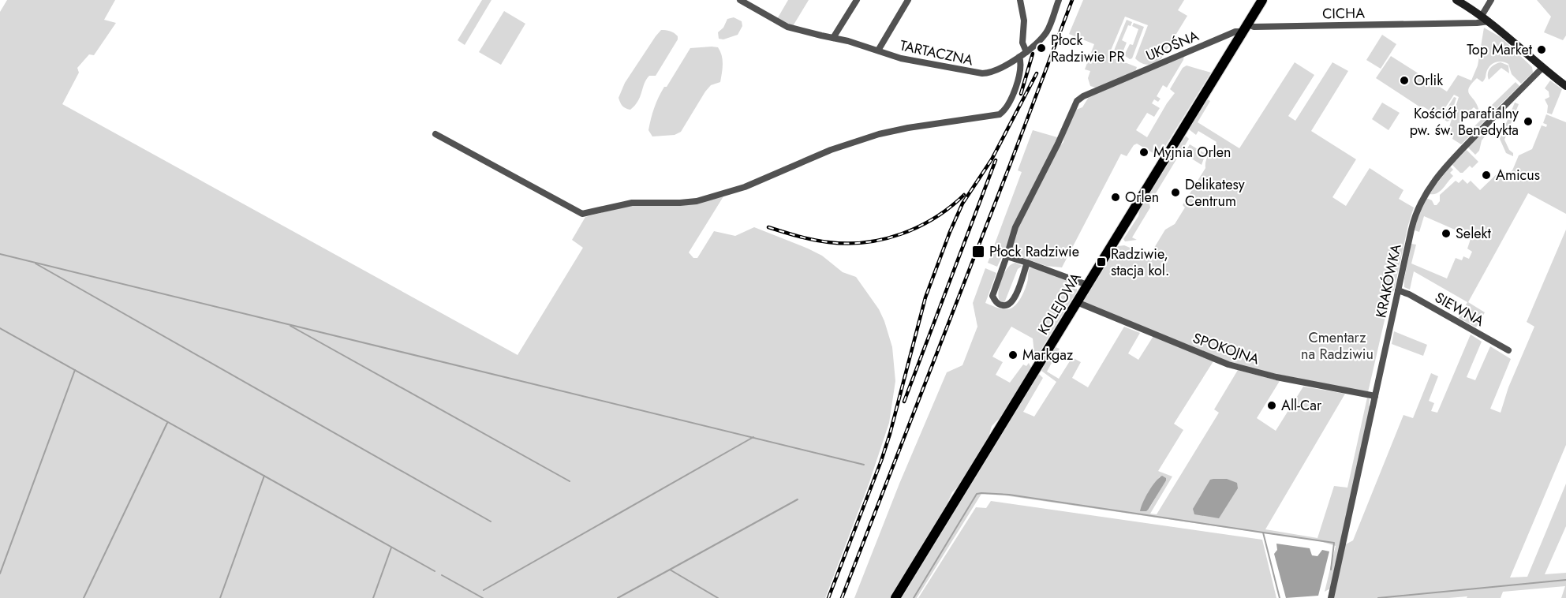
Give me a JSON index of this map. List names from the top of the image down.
{
  "streets": {
    "main road": ["KOLEJOWA"],
    "street": [
      "CICHA",
      "UKOŚNA",
      "TARTACZNA",
      "KRAKÓWKA",
      "SIEWNA",
      "SPOKOJNA"
    ]
  },
  "crossings": [
    ["CICHA", "UKOŚNA"],
    ["CICHA", "KOLEJOWA"],
    ["UKOŚNA", "KOLEJOWA"],
    ["KRAKÓWKA", "SIEWNA"],
    ["KRAKÓWKA", "SPOKOJNA"],
    ["KOLEJOWA", "SPOKOJNA"]
  ],
  "parks": ["Cmentarz na Radziwiu"],
  "places": {
    "other": [
      "Płock Radziwie PR",
      "Top Market",
      "Orlik",
      "Kościół parafialny pw. św. Benedykta",
      "Myjnia Orlen",
      "Amicus",
      "Delikatesy Centrum",
      "Orlen",
      "Selekt",
      "Markgaz",
      "All-Car"
    ],
    "transit": ["Płock Radziwie", "Radziwie, stacja kol."]
  }
}
